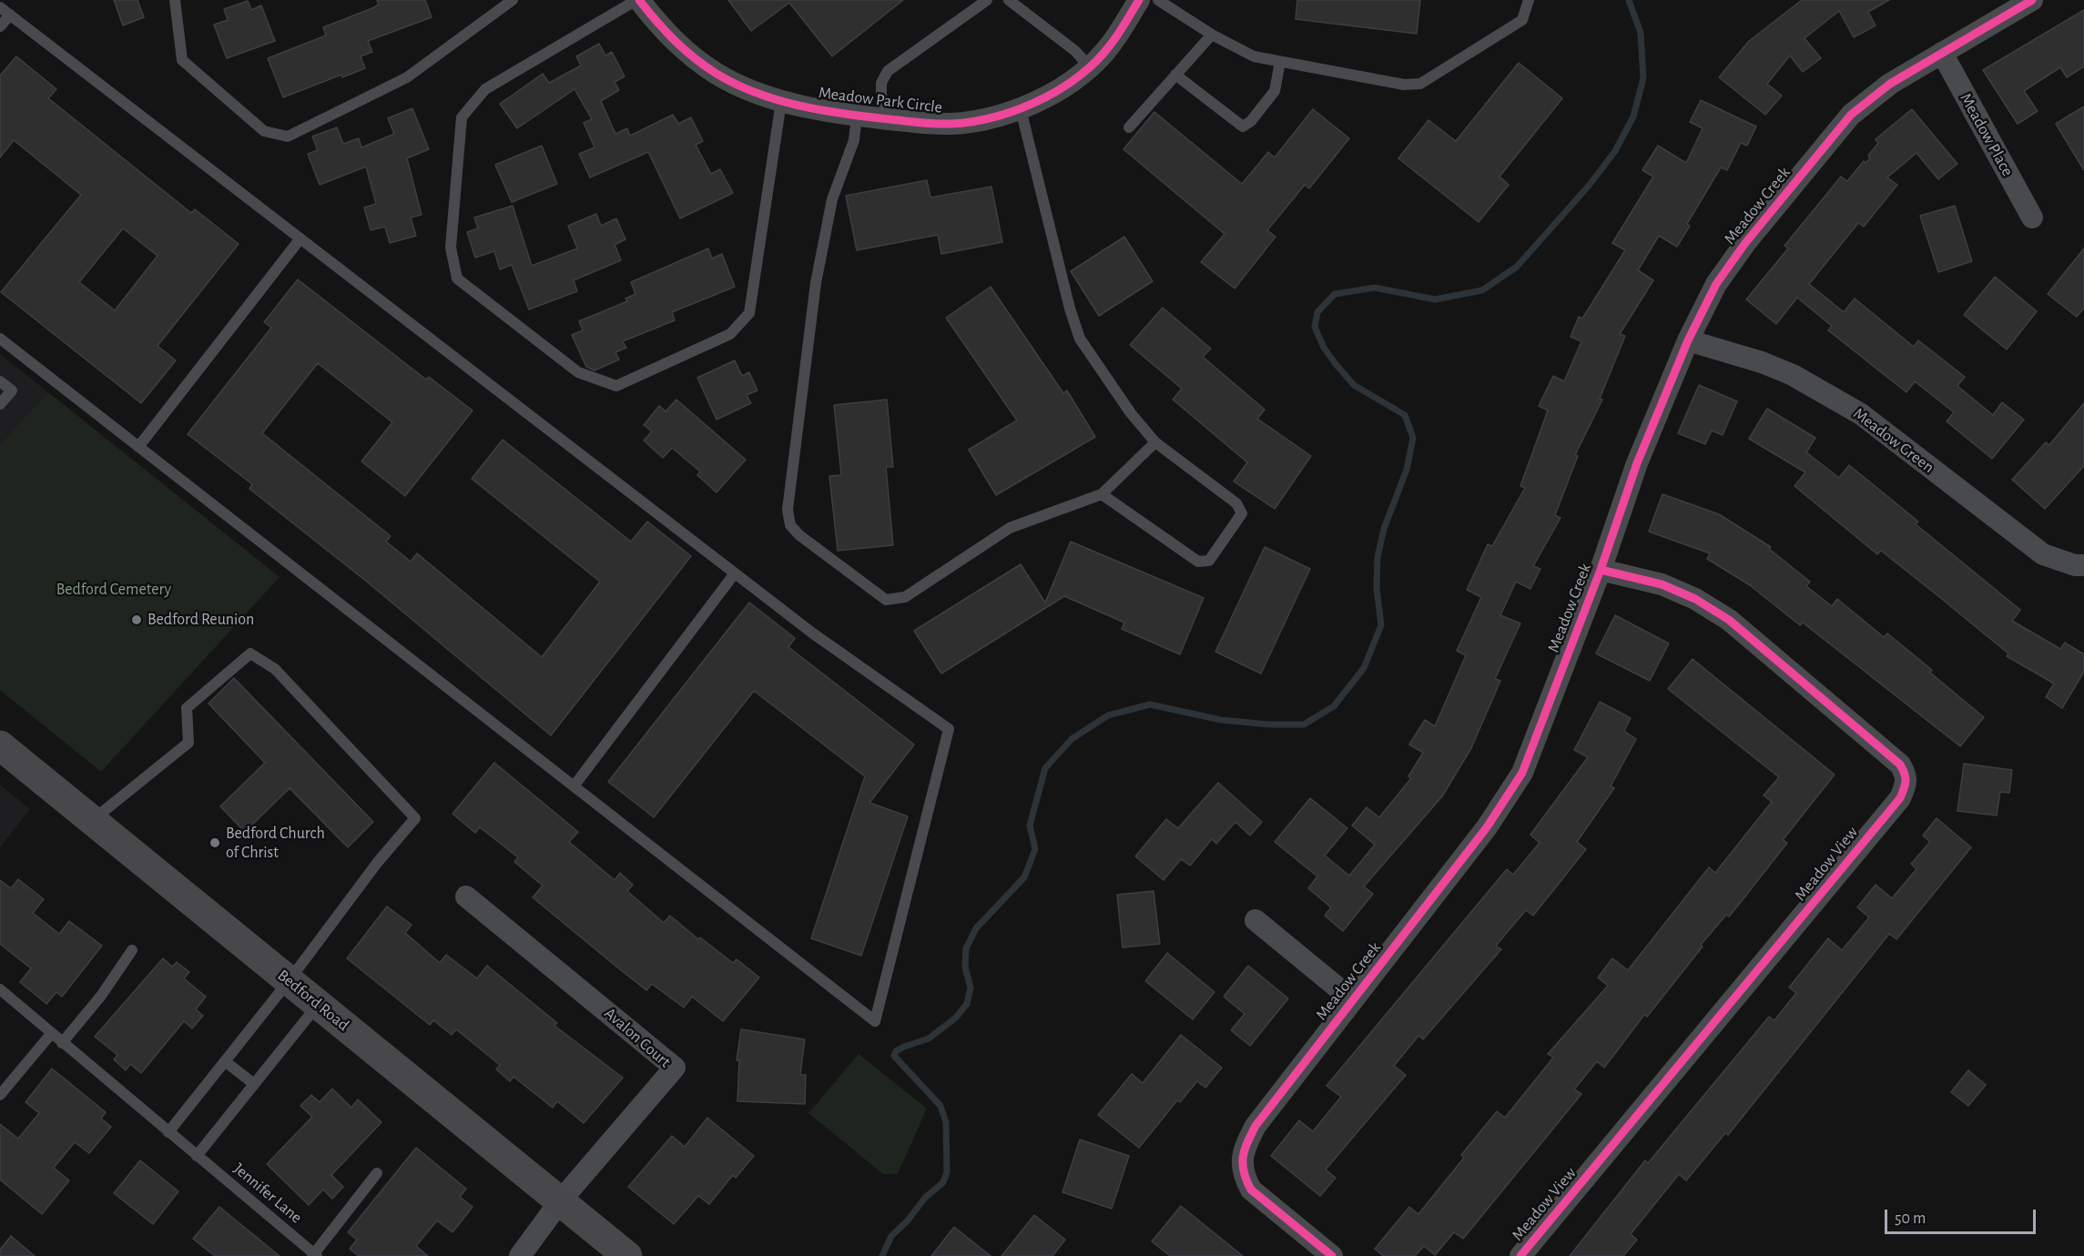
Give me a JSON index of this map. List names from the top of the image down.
{
  "streets": {
    "main road": ["Bedford Road"],
    "street": [
      "Meadow Park Circle",
      "Meadow Place",
      "Meadow Creek",
      "Meadow Green",
      "Meadow View",
      "Avalon Court"
    ],
    "lane": ["Jennifer Lane"]
  },
  "crossings": [
    ["Meadow Place", "Meadow Creek"],
    ["Meadow Creek", "Meadow Green"],
    ["Meadow Creek", "Meadow View"],
    ["Bedford Road", "Avalon Court"]
  ],
  "parks": ["Bedford Cemetery"],
  "places": ["Bedford Reunion", "Bedford Church of Christ"],
  "scale_bar": "50 m"
}
